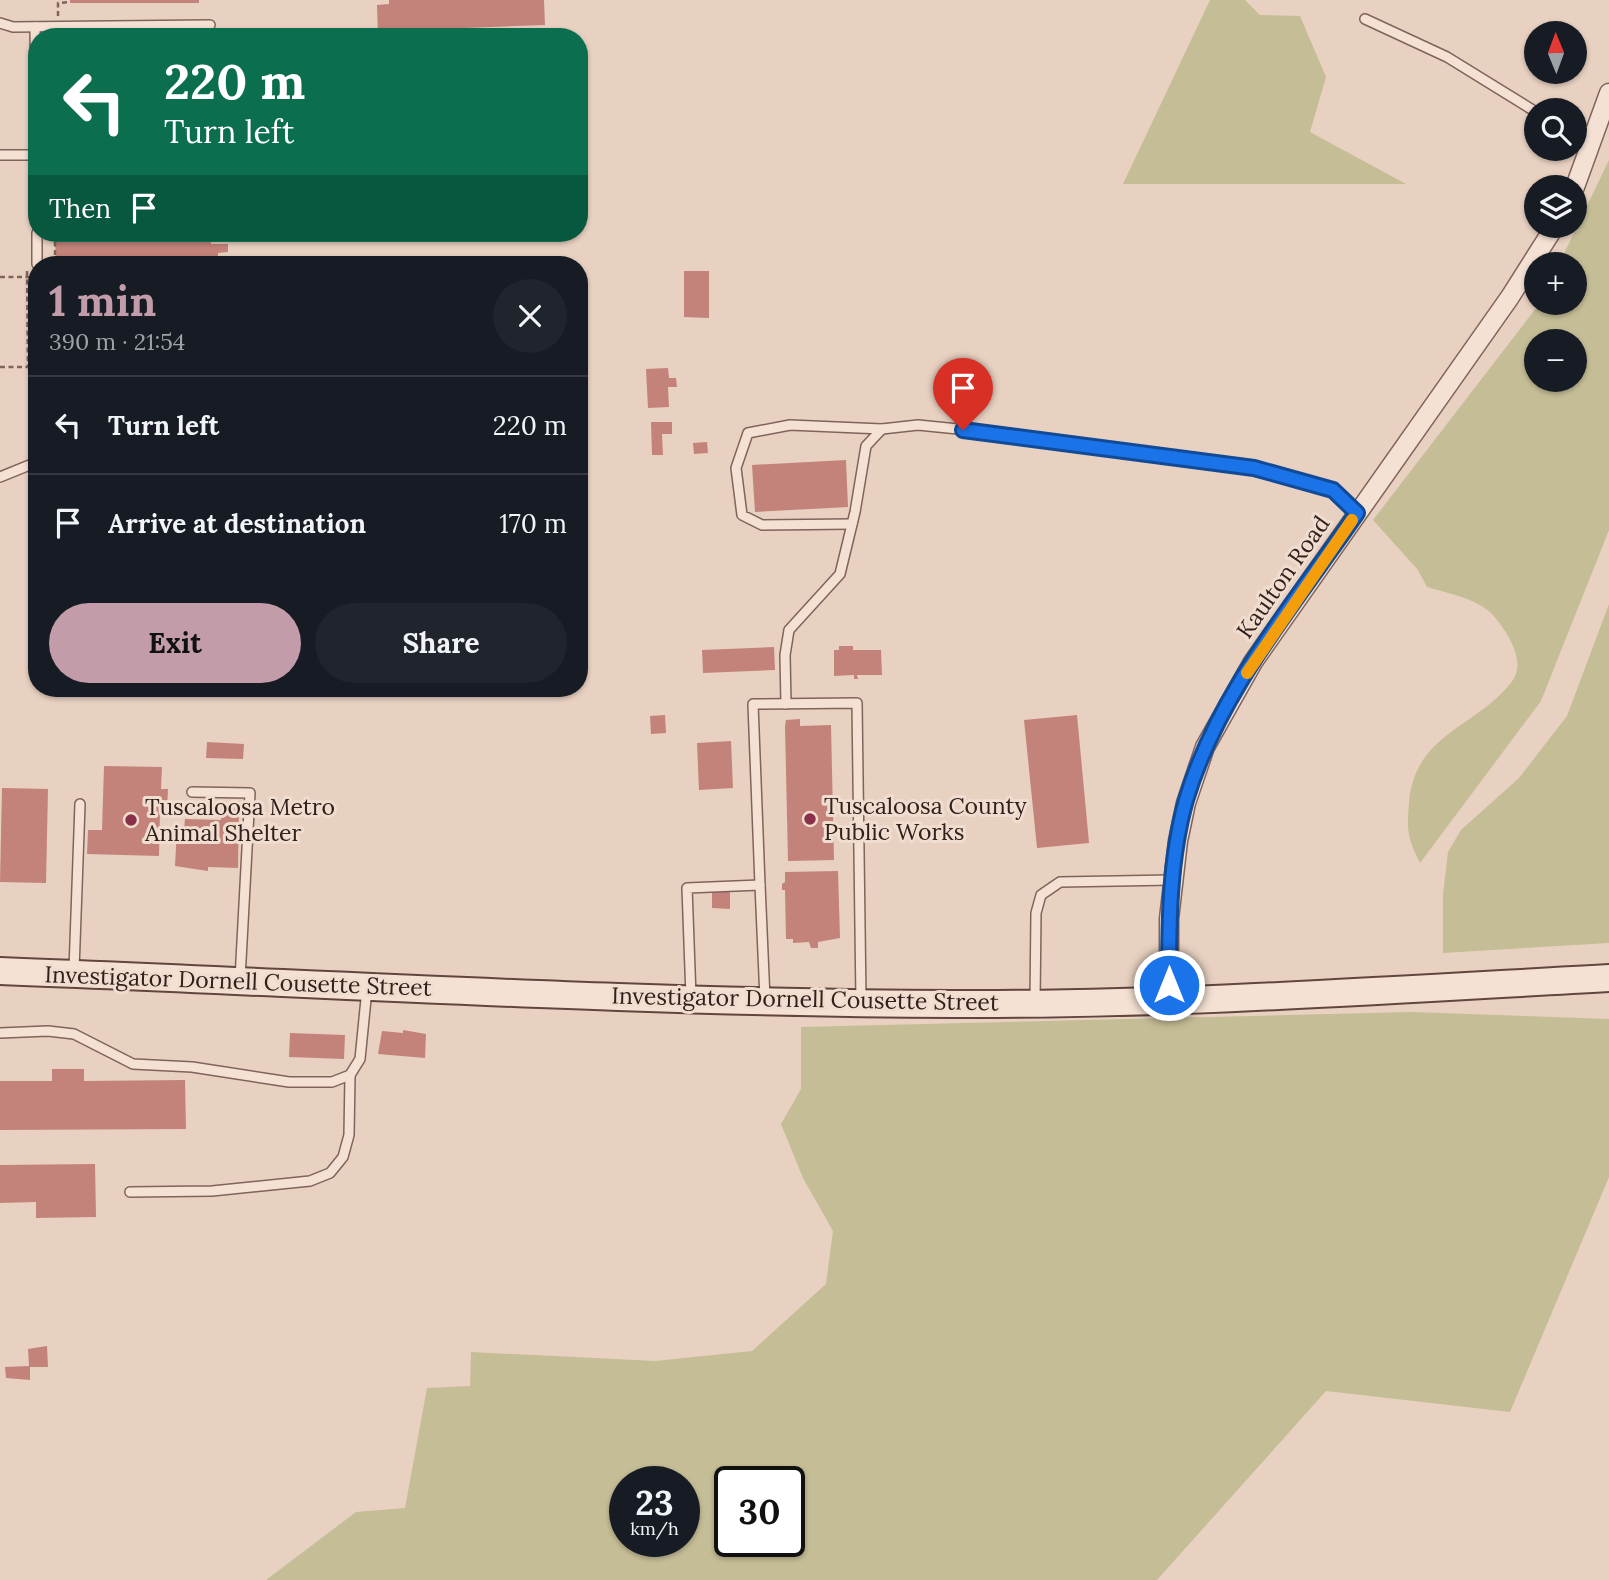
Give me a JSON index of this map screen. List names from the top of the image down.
{
  "streets": {
    "main road": ["Investigator Dornell Cousette Street"],
    "street": ["Kaulton Road"]
  },
  "crossings": [
    ["Kaulton Road", "Investigator Dornell Cousette Street"]
  ],
  "places": ["Tuscaloosa County Public Works", "Tuscaloosa Metro Animal Shelter"],
  "north": "top",
  "page": {
    "map_buttons": ["+", "−"],
    "turn": ["220 m", "Turn left"],
    "then": "Then",
    "heading": ["1 min", "390 m · 21:54"],
    "list": [
      {
        "name": "Turn left",
        "value": "220 m"
      },
      {
        "name": "Arrive at destination",
        "value": "170 m"
      }
    ],
    "buttons": ["Exit", "Share"],
    "speed": "23 km/h",
    "limit": "30"
  }
}
